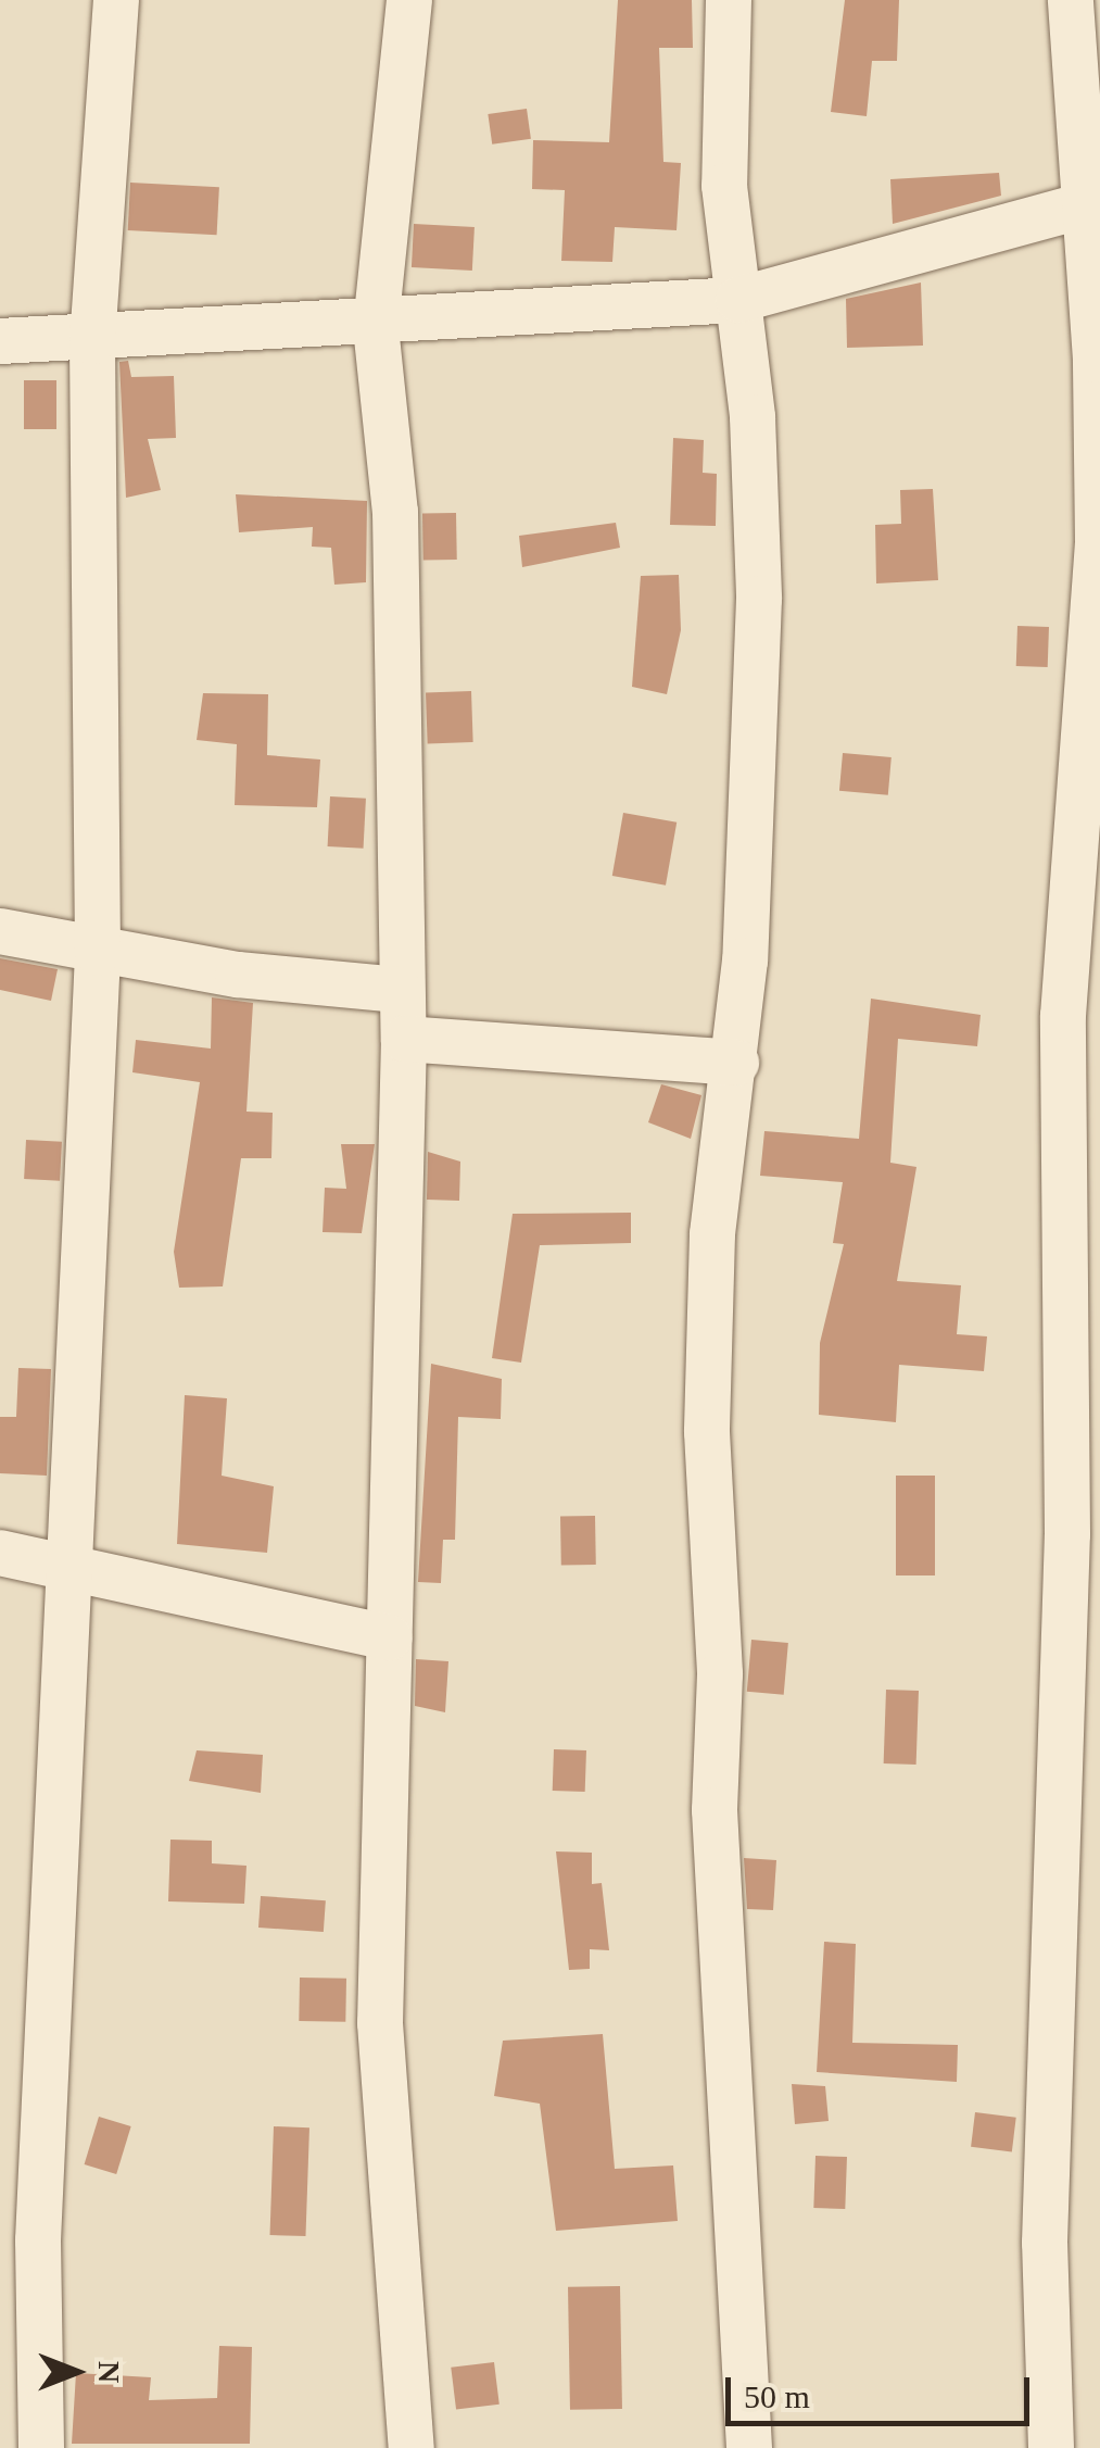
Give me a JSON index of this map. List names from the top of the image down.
{
  "scale_bar": "50 m",
  "north": "right"
}
